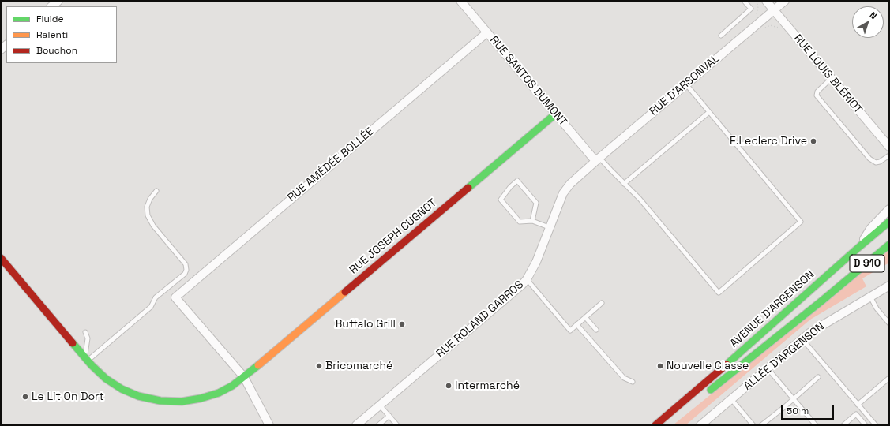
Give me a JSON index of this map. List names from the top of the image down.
{
  "streets": {
    "street": [
      "RUE LOUIS BLÉRIOT",
      "RUE SANTOS DUMONT",
      "RUE D'ARSONVAL",
      "RUE AMÉDÉE BOLLÉE",
      "RUE JOSEPH CUGNOT",
      "D 910",
      "AVENUE D'ARGENSON",
      "RUE ROLAND GARROS",
      "ALLÉE D’ARGENSON"
    ]
  },
  "crossings": [
    ["RUE LOUIS BLÉRIOT", "RUE D'ARSONVAL"],
    ["RUE SANTOS DUMONT", "RUE D'ARSONVAL"],
    ["RUE SANTOS DUMONT", "RUE AMÉDÉE BOLLÉE"],
    ["RUE SANTOS DUMONT", "RUE JOSEPH CUGNOT"],
    ["RUE SANTOS DUMONT", "RUE ROLAND GARROS"],
    ["RUE D'ARSONVAL", "RUE ROLAND GARROS"],
    ["RUE AMÉDÉE BOLLÉE", "RUE JOSEPH CUGNOT"]
  ],
  "places": [
    "E.Leclerc Drive",
    "Buffalo Grill",
    "Bricomarché",
    "Nouvelle Classe",
    "Intermarché",
    "Le Lit On Dort"
  ],
  "legend": ["Fluide", "Ralenti", "Bouchon"],
  "scale_bar": "50 m",
  "north": "top right"
}
